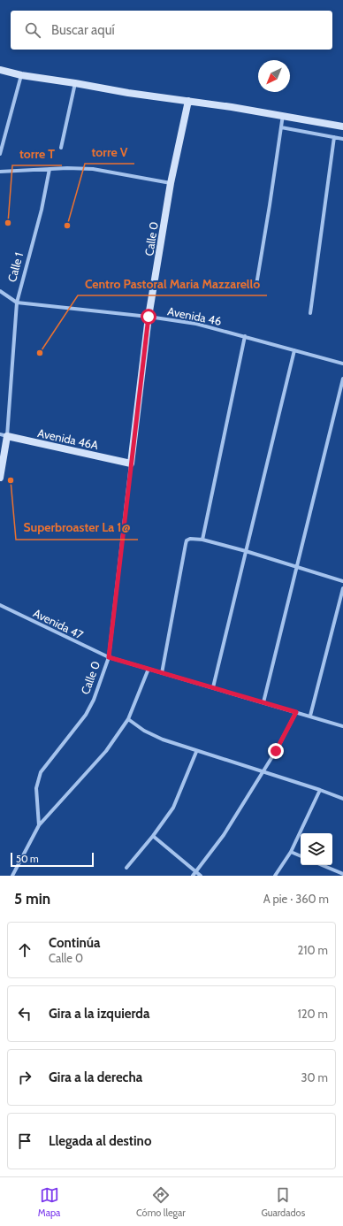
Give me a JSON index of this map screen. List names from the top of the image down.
{
  "streets": {
    "street": [
      "Calle 0",
      "Calle 1",
      "Avenida 46",
      "Avenida 46A",
      "Avenida 47"
    ]
  },
  "crossings": [
    ["Calle 0", "Avenida 46"],
    ["Calle 0", "Avenida 46A"],
    ["Calle 0", "Avenida 47"],
    ["Calle 1", "Avenida 46"],
    ["Calle 1", "Avenida 46A"]
  ],
  "places": [
    "torre T",
    "torre V",
    "Centro Pastoral Maria Mazzarello",
    "Superbroaster La 1@"
  ],
  "scale_bar": "50 m",
  "north": "bottom left",
  "page": {
    "search": "Buscar aquí",
    "scale": "50 m",
    "heading": ["5 min", "A pie · 360 m"],
    "list": [
      ["Continúa", "Calle 0", "210 m"],
      ["Gira a la izquierda", "120 m"],
      ["Gira a la derecha", "30 m"],
      "Llegada al destino"
    ],
    "nav": ["Mapa", "Cómo llegar", "Guardados"]
  }
}
